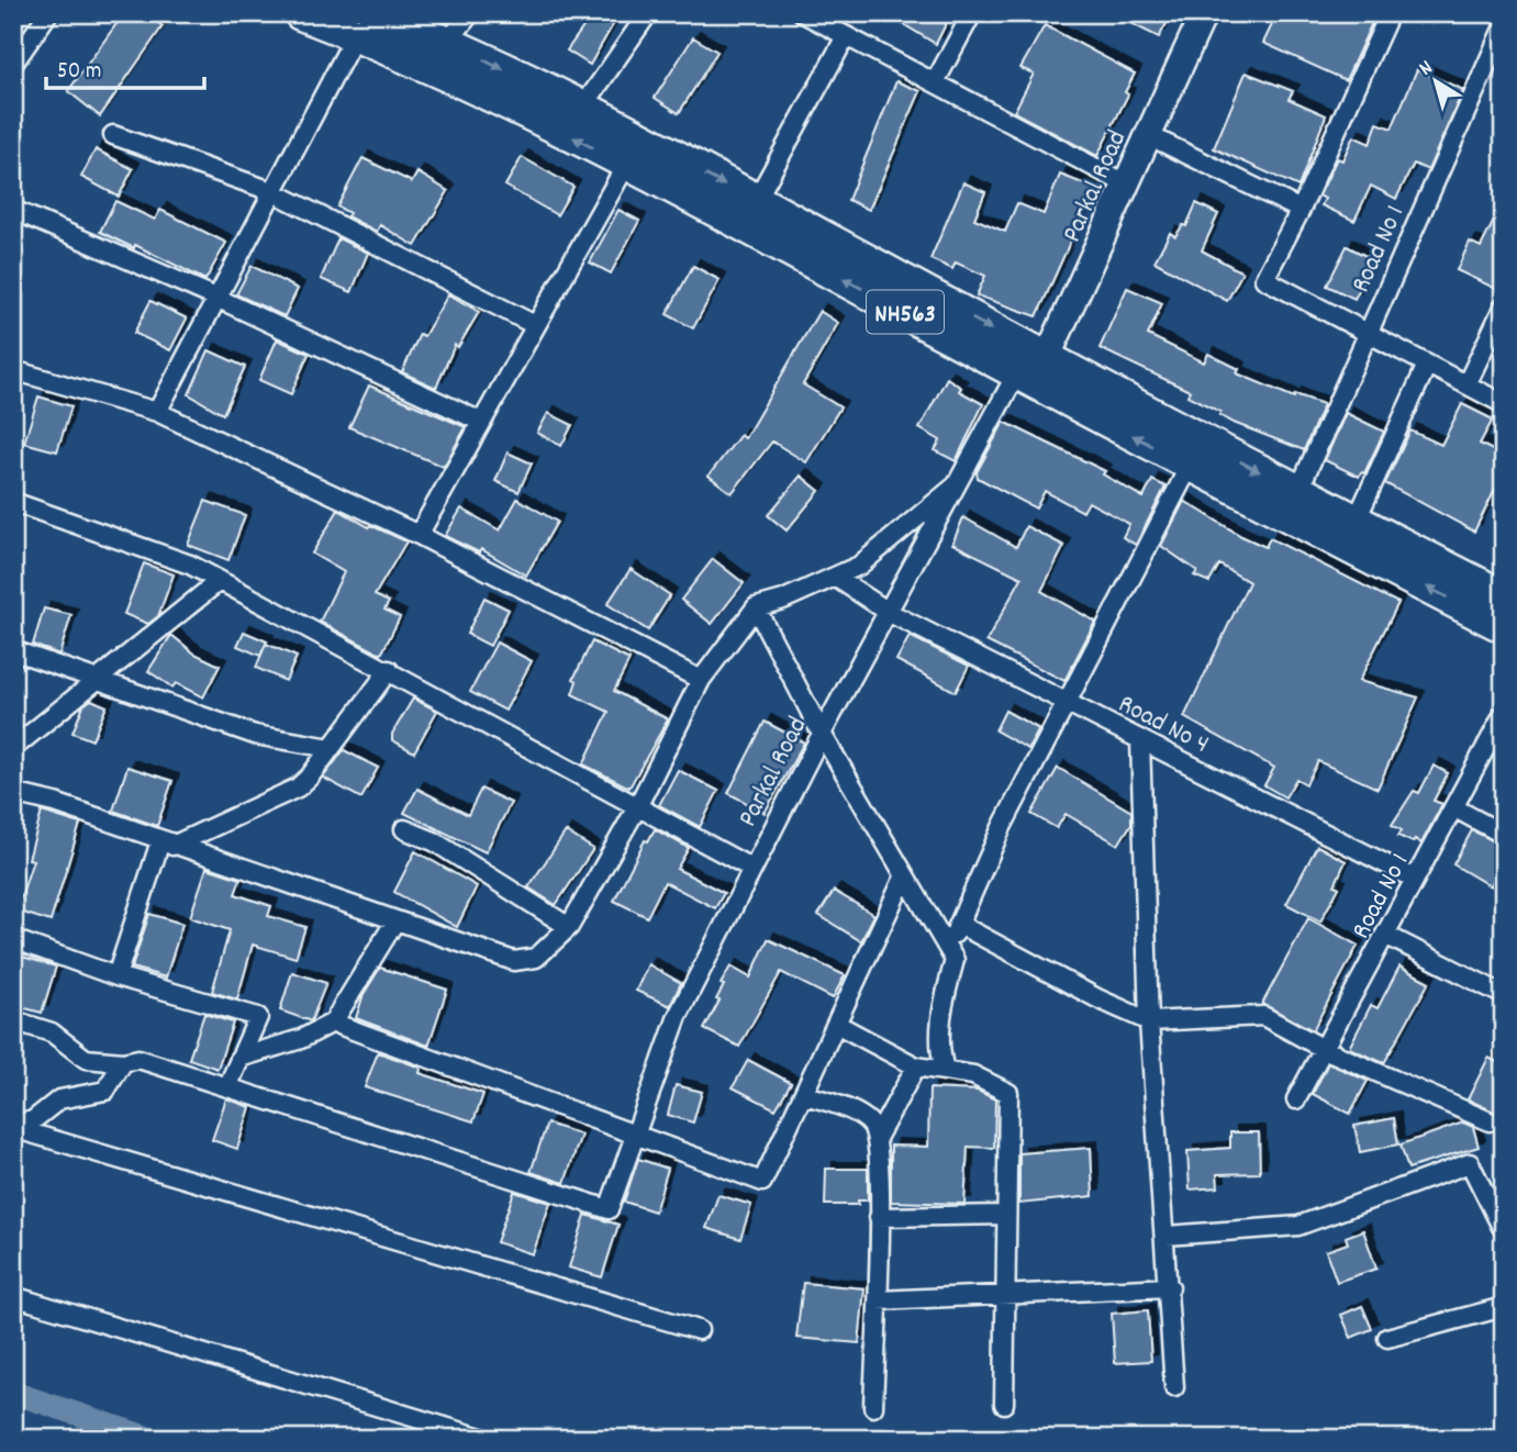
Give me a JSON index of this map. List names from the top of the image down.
{
  "streets": {
    "highway": ["NH563"],
    "street": ["Parkal Road", "Road No 1", "Road No 4"]
  },
  "crossings": [
    ["Parkal Road", "NH563"],
    ["Parkal Road", "Road No 4"],
    ["Road No 1", "NH563"],
    ["Road No 1", "Road No 4"]
  ],
  "scale_bar": "50 m",
  "north": "top left"
}
